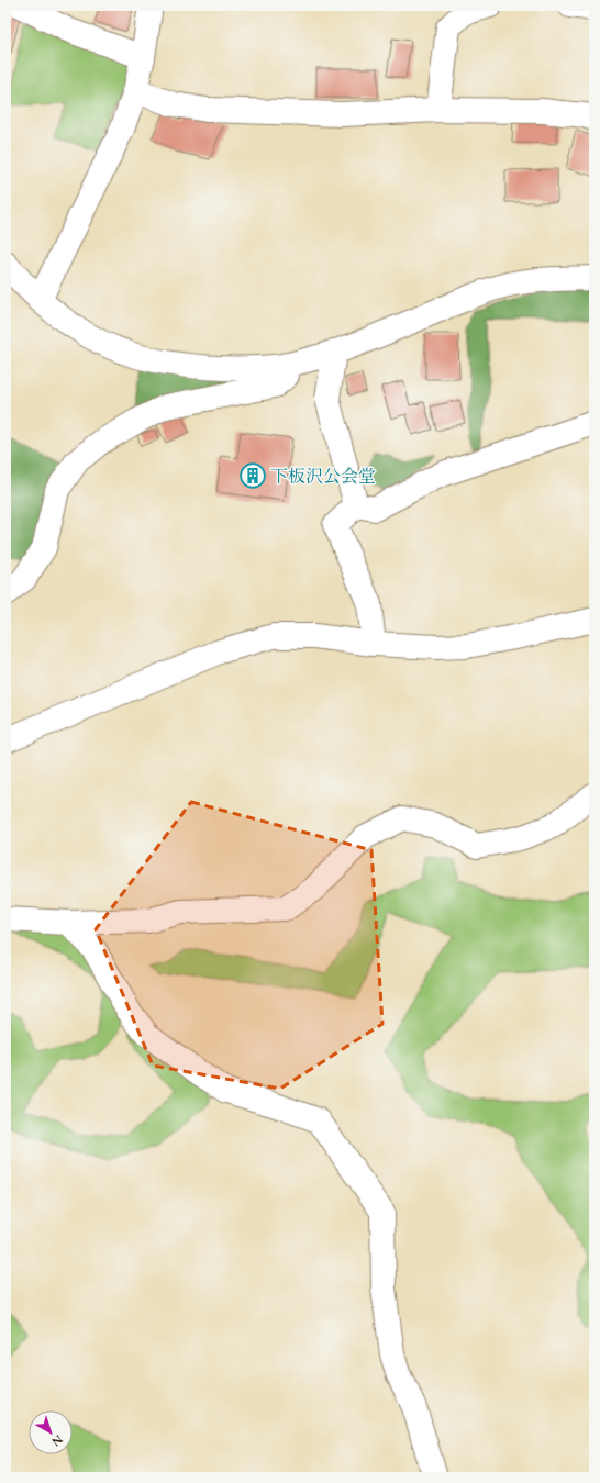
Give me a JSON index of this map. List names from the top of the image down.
{
  "places": {
    "building": ["下板沢公会堂"]
  },
  "north": "bottom right"
}
